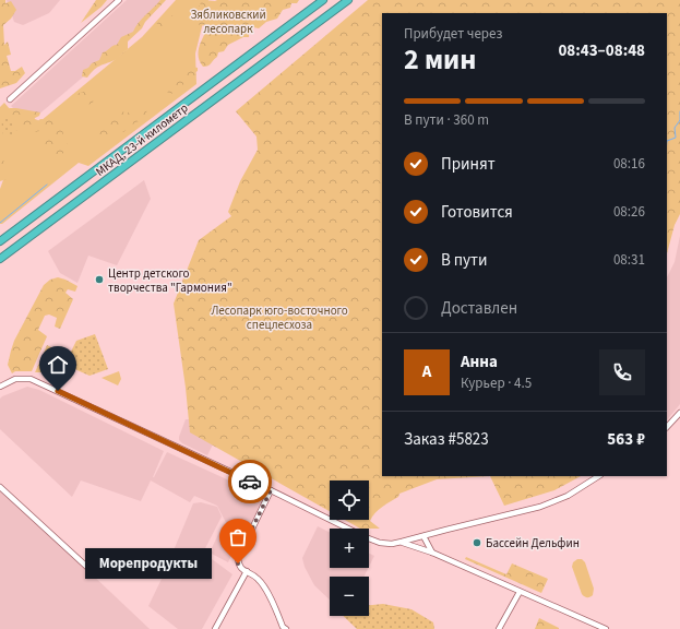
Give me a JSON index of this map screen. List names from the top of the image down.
{
  "streets": {
    "highway": ["МКАД, 23-й километр"]
  },
  "parks": ["Зябликовский лесопарк", "Лесопарк юго-восточного спецлесхоза"],
  "places": ["Центр детского творчества \"Гармония\"", "Бассейн Дельфин", "Морепродукты"],
  "page": {
    "heading": ["2 мин", "Прибудет через", "08:43–08:48"],
    "panel": [
      "Анна",
      "Курьер · 4.5",
      "Заказ #5823",
      "563 ₽"
    ],
    "bar": "В пути · 360 m",
    "list": [
      ["Принят", "08:16"],
      ["Готовится", "08:26"],
      ["В пути", "08:31"],
      "Доставлен"
    ],
    "round": "А",
    "map_buttons": ["+", "−"],
    "bubble": "Морепродукты"
  }
}
